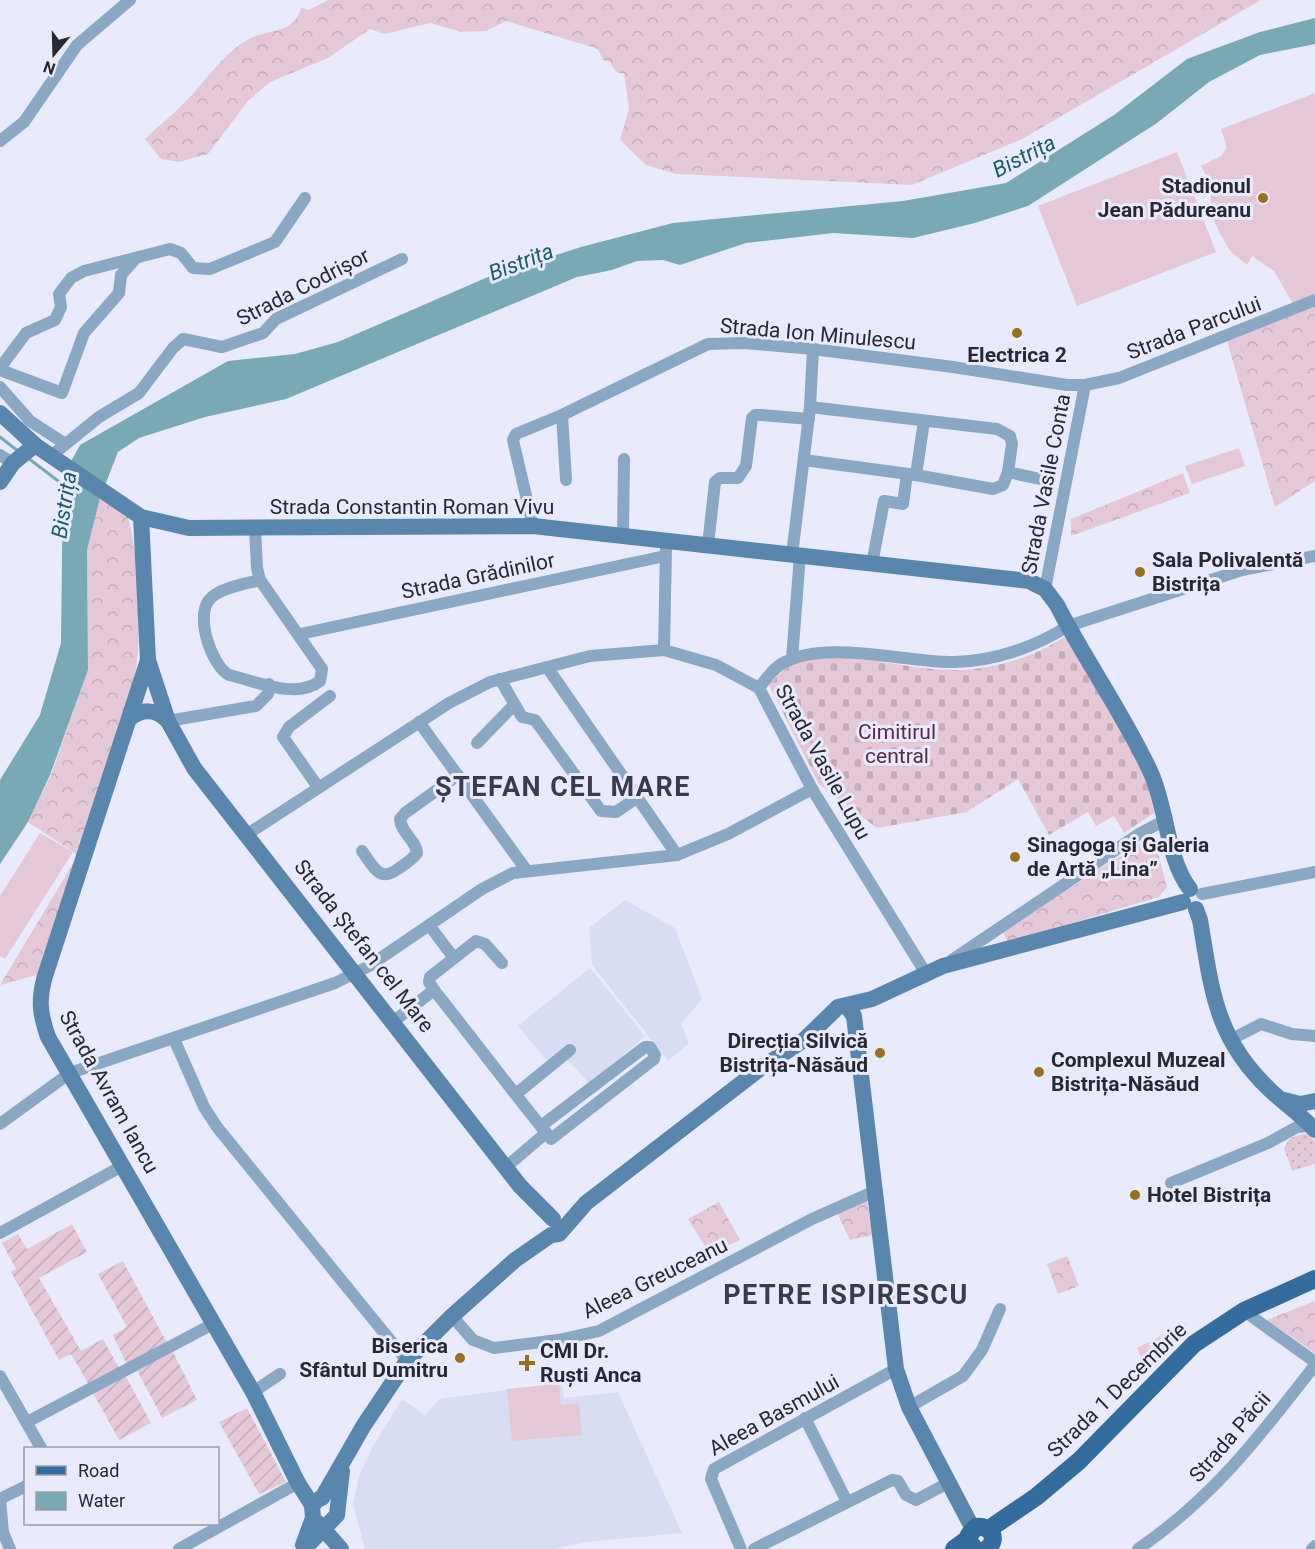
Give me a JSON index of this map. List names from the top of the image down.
{
  "streets": {
    "main road": ["Strada 1 Decembrie"],
    "street": [
      "Strada Codrișor",
      "Strada Parcului",
      "Strada Ion Minulescu",
      "Strada Vasile Conta",
      "Strada Constantin Roman Vivu",
      "Strada Grădinilor",
      "Strada Vasile Lupu",
      "Strada Ștefan cel Mare",
      "Strada Avram Iancu",
      "Aleea Greuceanu",
      "Aleea Basmului",
      "Strada Păcii"
    ]
  },
  "crossings": [
    ["Strada Codrișor", "Strada Constantin Roman Vivu"],
    ["Strada Parcului", "Strada Ion Minulescu"],
    ["Strada Parcului", "Strada Vasile Conta"],
    ["Strada Ion Minulescu", "Strada Vasile Conta"],
    ["Strada Ion Minulescu", "Strada Constantin Roman Vivu"],
    ["Strada Vasile Conta", "Strada Constantin Roman Vivu"],
    ["Strada Constantin Roman Vivu", "Strada Grădinilor"],
    ["Strada Constantin Roman Vivu", "Strada Ștefan cel Mare"],
    ["Strada Vasile Lupu", "Strada Ștefan cel Mare"],
    ["Strada Ștefan cel Mare", "Strada Avram Iancu"]
  ],
  "districts": ["ȘTEFAN CEL MARE", "PETRE ISPIRESCU"],
  "water": ["Bistrița"],
  "parks": ["Cimitirul central"],
  "places": {
    "other": [
      "Stadionul Jean Pădureanu",
      "Electrica 2",
      "Sala Polivalentă Bistrița",
      "Sinagoga și Galeria de Artă „Lina”",
      "Direcția Silvică Bistrița-Năsăud",
      "Complexul Muzeal Bistrița-Năsăud",
      "Hotel Bistrița",
      "Biserica Sfântul Dumitru"
    ],
    "health": ["CMI Dr. Ruști Anca"]
  },
  "legend": ["Road", "Water"],
  "north": "bottom"
}
